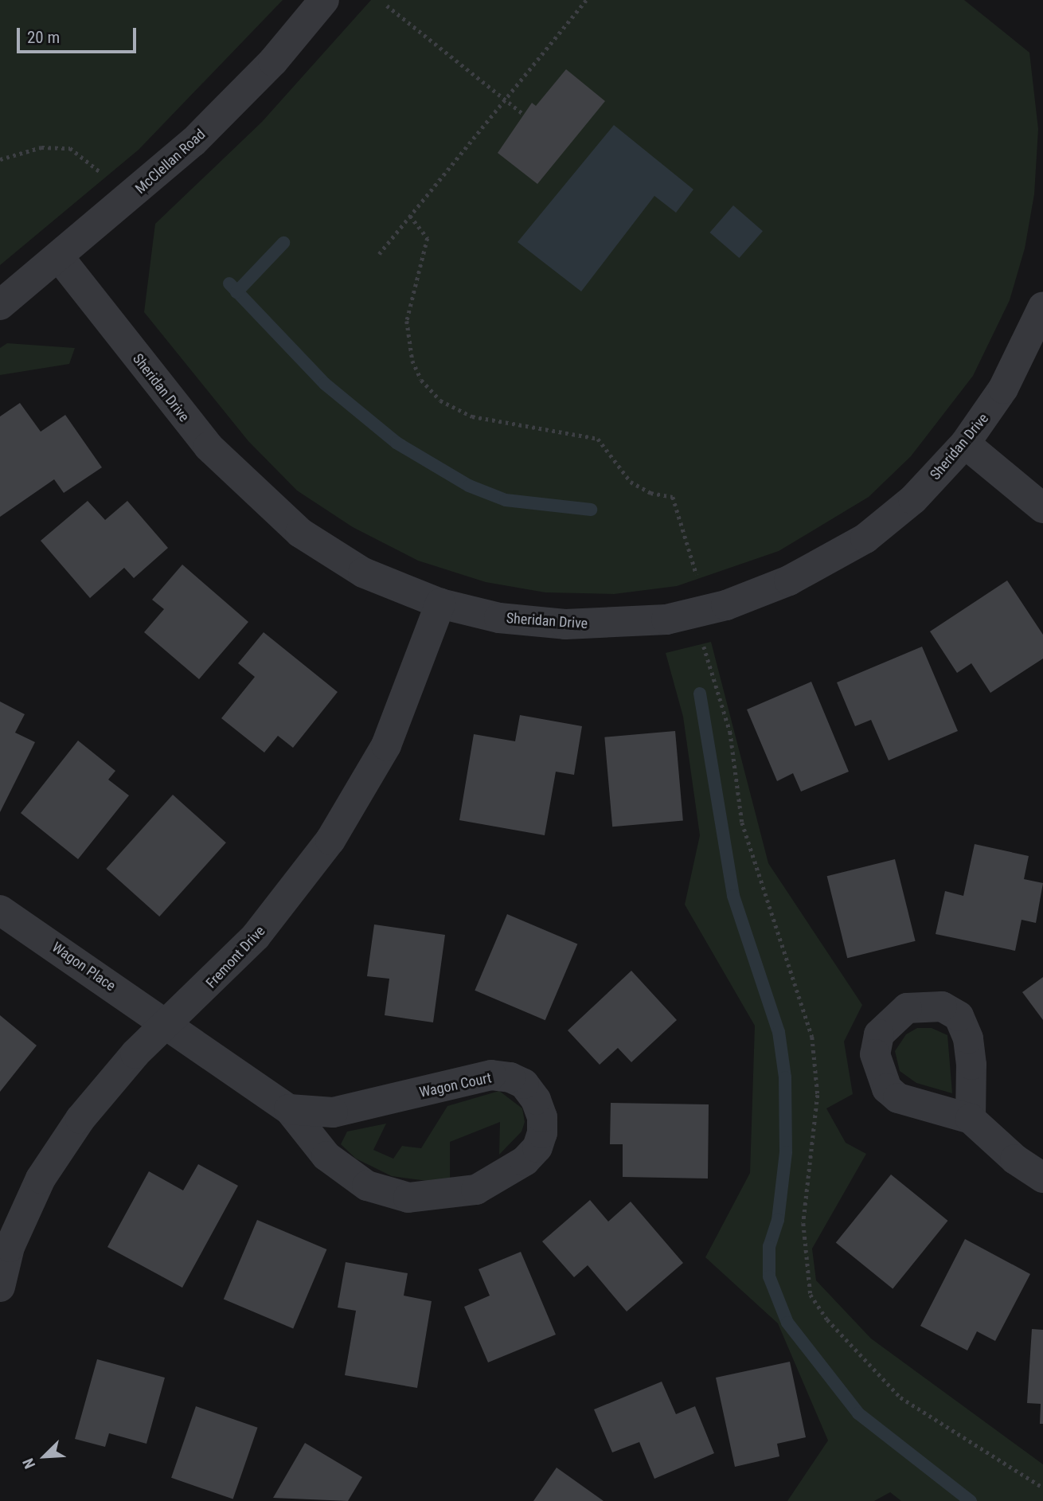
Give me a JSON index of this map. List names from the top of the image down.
{
  "streets": {
    "street": [
      "McClellan Road",
      "Sheridan Drive",
      "Fremont Drive",
      "Wagon Place",
      "Wagon Court"
    ]
  },
  "crossings": [
    ["McClellan Road", "Sheridan Drive"],
    ["Sheridan Drive", "Fremont Drive"],
    ["Fremont Drive", "Wagon Place"],
    ["Fremont Drive", "Wagon Court"],
    ["Wagon Place", "Wagon Court"]
  ],
  "scale_bar": "20 m",
  "north": "bottom left"
}
